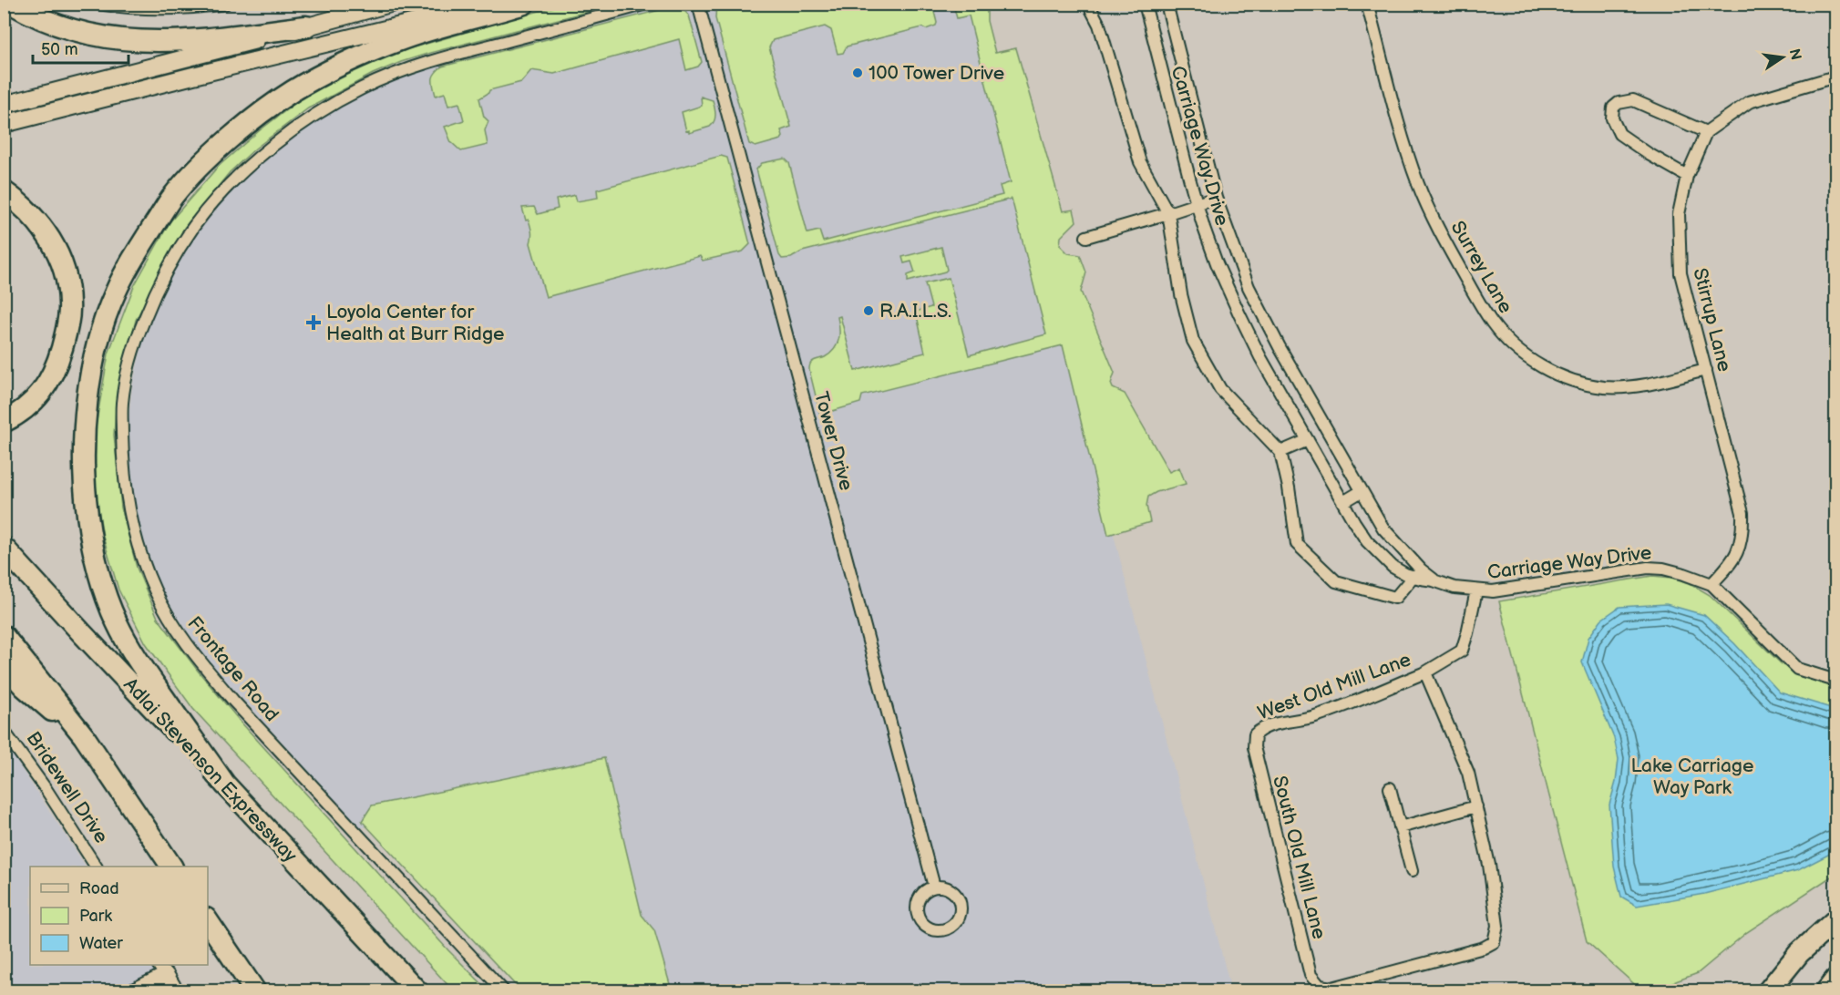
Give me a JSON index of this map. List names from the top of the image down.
{
  "streets": {
    "highway": ["Adlai Stevenson Expressway"],
    "street": [
      "Carriage Way Drive",
      "Surrey Lane",
      "Stirrup Lane",
      "Tower Drive",
      "Frontage Road",
      "West Old Mill Lane",
      "Bridewell Drive",
      "South Old Mill Lane"
    ]
  },
  "crossings": [
    ["Carriage Way Drive", "Stirrup Lane"],
    ["Carriage Way Drive", "West Old Mill Lane"],
    ["Surrey Lane", "Stirrup Lane"],
    ["West Old Mill Lane", "South Old Mill Lane"]
  ],
  "parks": ["Lake Carriage Way Park"],
  "places": {
    "other": ["100 Tower Drive", "R.A.I.L.S."],
    "health": ["Loyola Center for Health at Burr Ridge"]
  },
  "legend": ["Road", "Park", "Water"],
  "scale_bar": "50 m",
  "north": "right"
}
